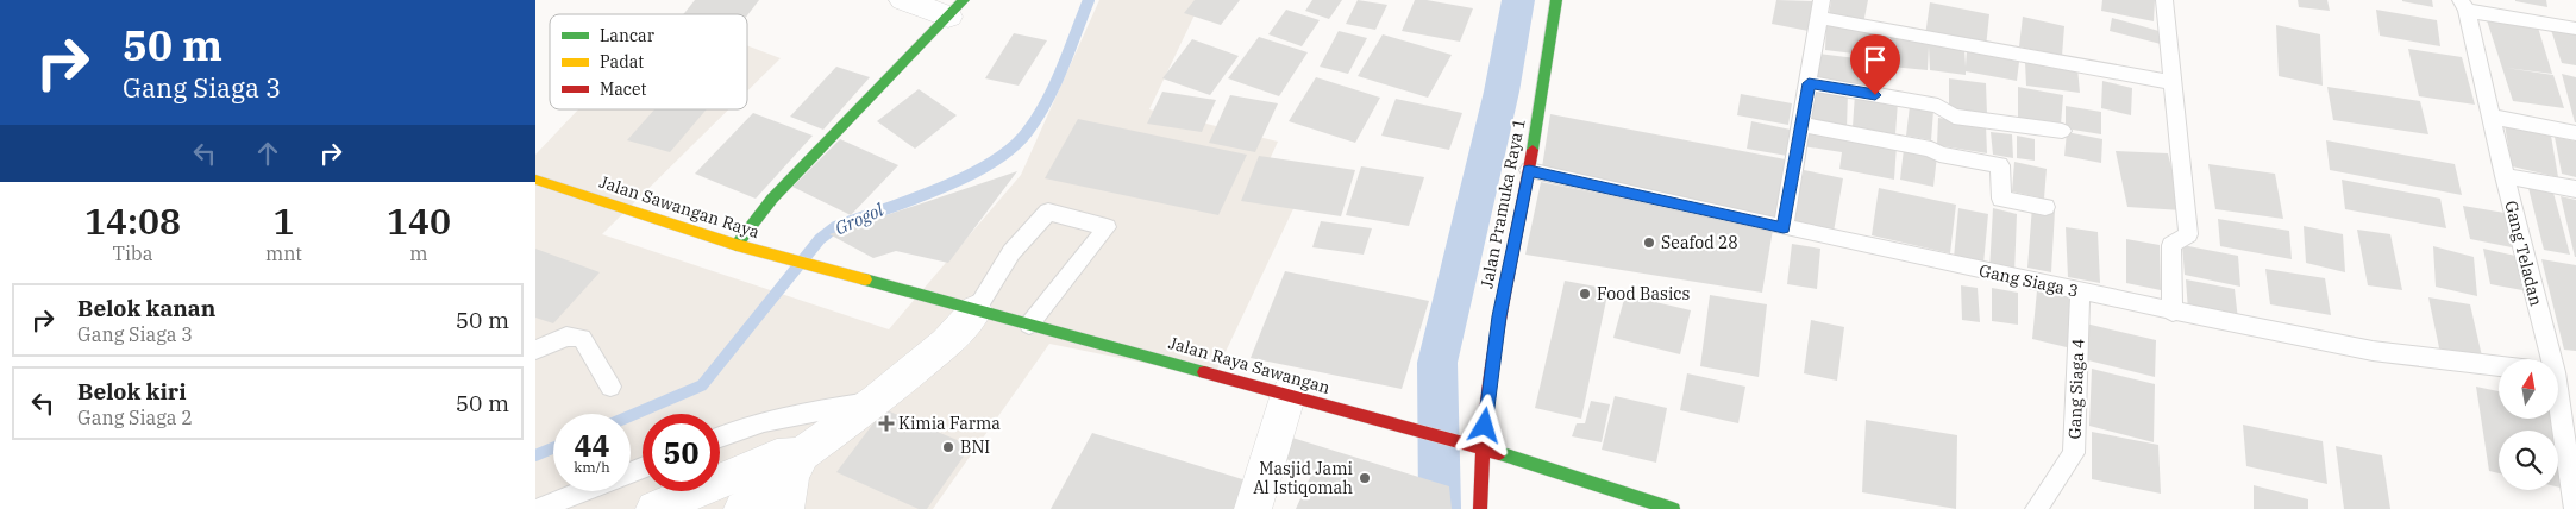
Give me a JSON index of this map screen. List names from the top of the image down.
{
  "streets": {
    "main road": ["Jalan Pramuka Raya 1", "Jalan Sawangan Raya", "Jalan Raya Sawangan"],
    "lane": ["Gang Teladan", "Gang Siaga 3", "Gang Siaga 4"]
  },
  "crossings": [
    ["Jalan Pramuka Raya 1", "Gang Siaga 3"],
    ["Jalan Pramuka Raya 1", "Jalan Raya Sawangan"],
    ["Jalan Sawangan Raya", "Jalan Raya Sawangan"],
    ["Gang Siaga 3", "Gang Siaga 4"]
  ],
  "water": ["Grogol"],
  "places": {
    "other": [
      "Seafod 28",
      "Food Basics",
      "BNI",
      "Masjid Jami Al Istiqomah"
    ],
    "health": ["Kimia Farma"]
  },
  "legend": ["Lancar", "Padat", "Macet"],
  "north": "top",
  "page": {
    "turn": ["50 m", "Gang Siaga 3"],
    "eta": [
      "14:08",
      "Tiba",
      "1",
      "mnt",
      "140",
      "m"
    ],
    "list": [
      {
        "name": "Belok kanan",
        "note": "Gang Siaga 3",
        "value": "50 m"
      },
      {
        "name": "Belok kiri",
        "note": "Gang Siaga 2",
        "value": "50 m"
      }
    ],
    "speed": "44 km/h",
    "limit": "50"
  }
}
